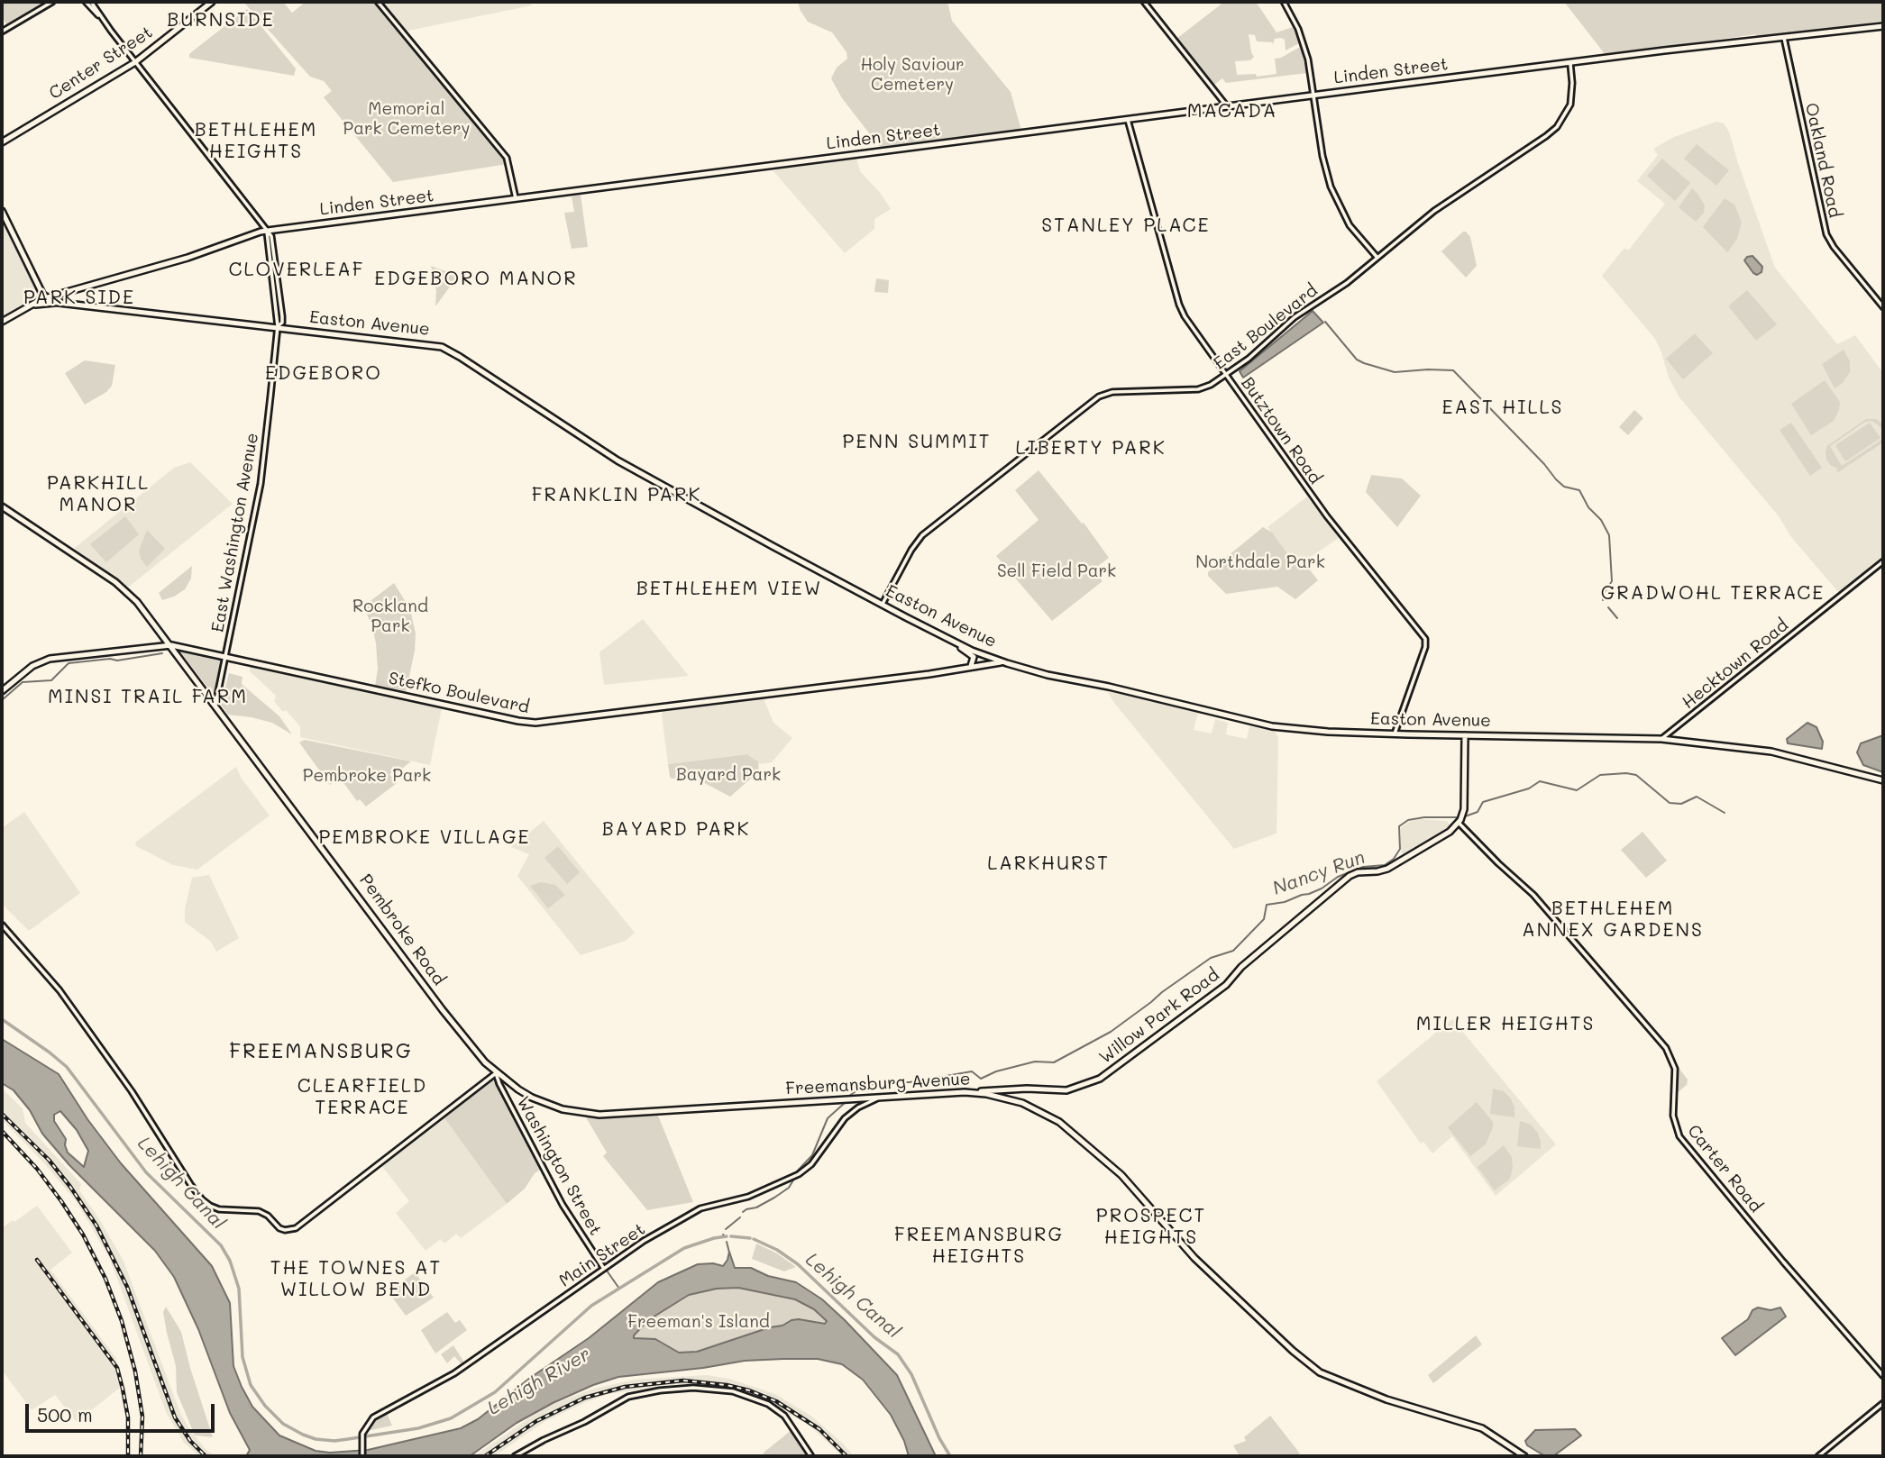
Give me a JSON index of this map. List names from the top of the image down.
{
  "streets": {
    "main road": [
      "Center Street",
      "Linden Street",
      "Easton Avenue",
      "Stefko Boulevard",
      "Pembroke Road",
      "Willow Park Road",
      "Freemansburg Avenue"
    ],
    "street": [
      "Oakland Road",
      "East Boulevard",
      "Butztown Road",
      "East Washington Avenue",
      "Hecktown Road",
      "Washington Street",
      "Carter Road",
      "Main Street"
    ]
  },
  "crossings": [
    ["Linden Street", "Oakland Road"],
    ["Linden Street", "Easton Avenue"],
    ["Linden Street", "East Boulevard"],
    ["Linden Street", "Butztown Road"],
    ["Linden Street", "East Washington Avenue"],
    ["Easton Avenue", "East Boulevard"],
    ["Easton Avenue", "Butztown Road"],
    ["Easton Avenue", "East Washington Avenue"],
    ["Easton Avenue", "Hecktown Road"],
    ["Easton Avenue", "Stefko Boulevard"],
    ["East Boulevard", "Butztown Road"],
    ["East Washington Avenue", "Stefko Boulevard"],
    ["East Washington Avenue", "Pembroke Road"],
    ["Stefko Boulevard", "Pembroke Road"],
    ["Pembroke Road", "Freemansburg Avenue"],
    ["Pembroke Road", "Washington Street"],
    ["Willow Park Road", "Freemansburg Avenue"],
    ["Willow Park Road", "Carter Road"],
    ["Freemansburg Avenue", "Washington Street"],
    ["Freemansburg Avenue", "Main Street"],
    ["Washington Street", "Main Street"]
  ],
  "districts": [
    "BURNSIDE",
    "MACADA",
    "BETHLEHEM HEIGHTS",
    "STANLEY PLACE",
    "CLOVERLEAF",
    "EDGEBORO MANOR",
    "PARK SIDE",
    "EDGEBORO",
    "EAST HILLS",
    "PENN SUMMIT",
    "LIBERTY PARK",
    "PARKHILL MANOR",
    "FRANKLIN PARK",
    "BETHLEHEM VIEW",
    "GRADWOHL TERRACE",
    "MINSI TRAIL FARM",
    "BAYARD PARK",
    "PEMBROKE VILLAGE",
    "LARKHURST",
    "BETHLEHEM ANNEX GARDENS",
    "MILLER HEIGHTS",
    "FREEMANSBURG",
    "CLEARFIELD TERRACE",
    "PROSPECT HEIGHTS",
    "FREEMANSBURG HEIGHTS",
    "THE TOWNES AT WILLOW BEND"
  ],
  "water": ["Nancy Run", "Lehigh Canal", "Lehigh River"],
  "parks": [
    "Holy Saviour Cemetery",
    "Memorial Park Cemetery",
    "Northdale Park",
    "Sell Field Park",
    "Rockland Park",
    "Bayard Park",
    "Pembroke Park",
    "Freeman's Island"
  ],
  "scale_bar": "500 m"
}
